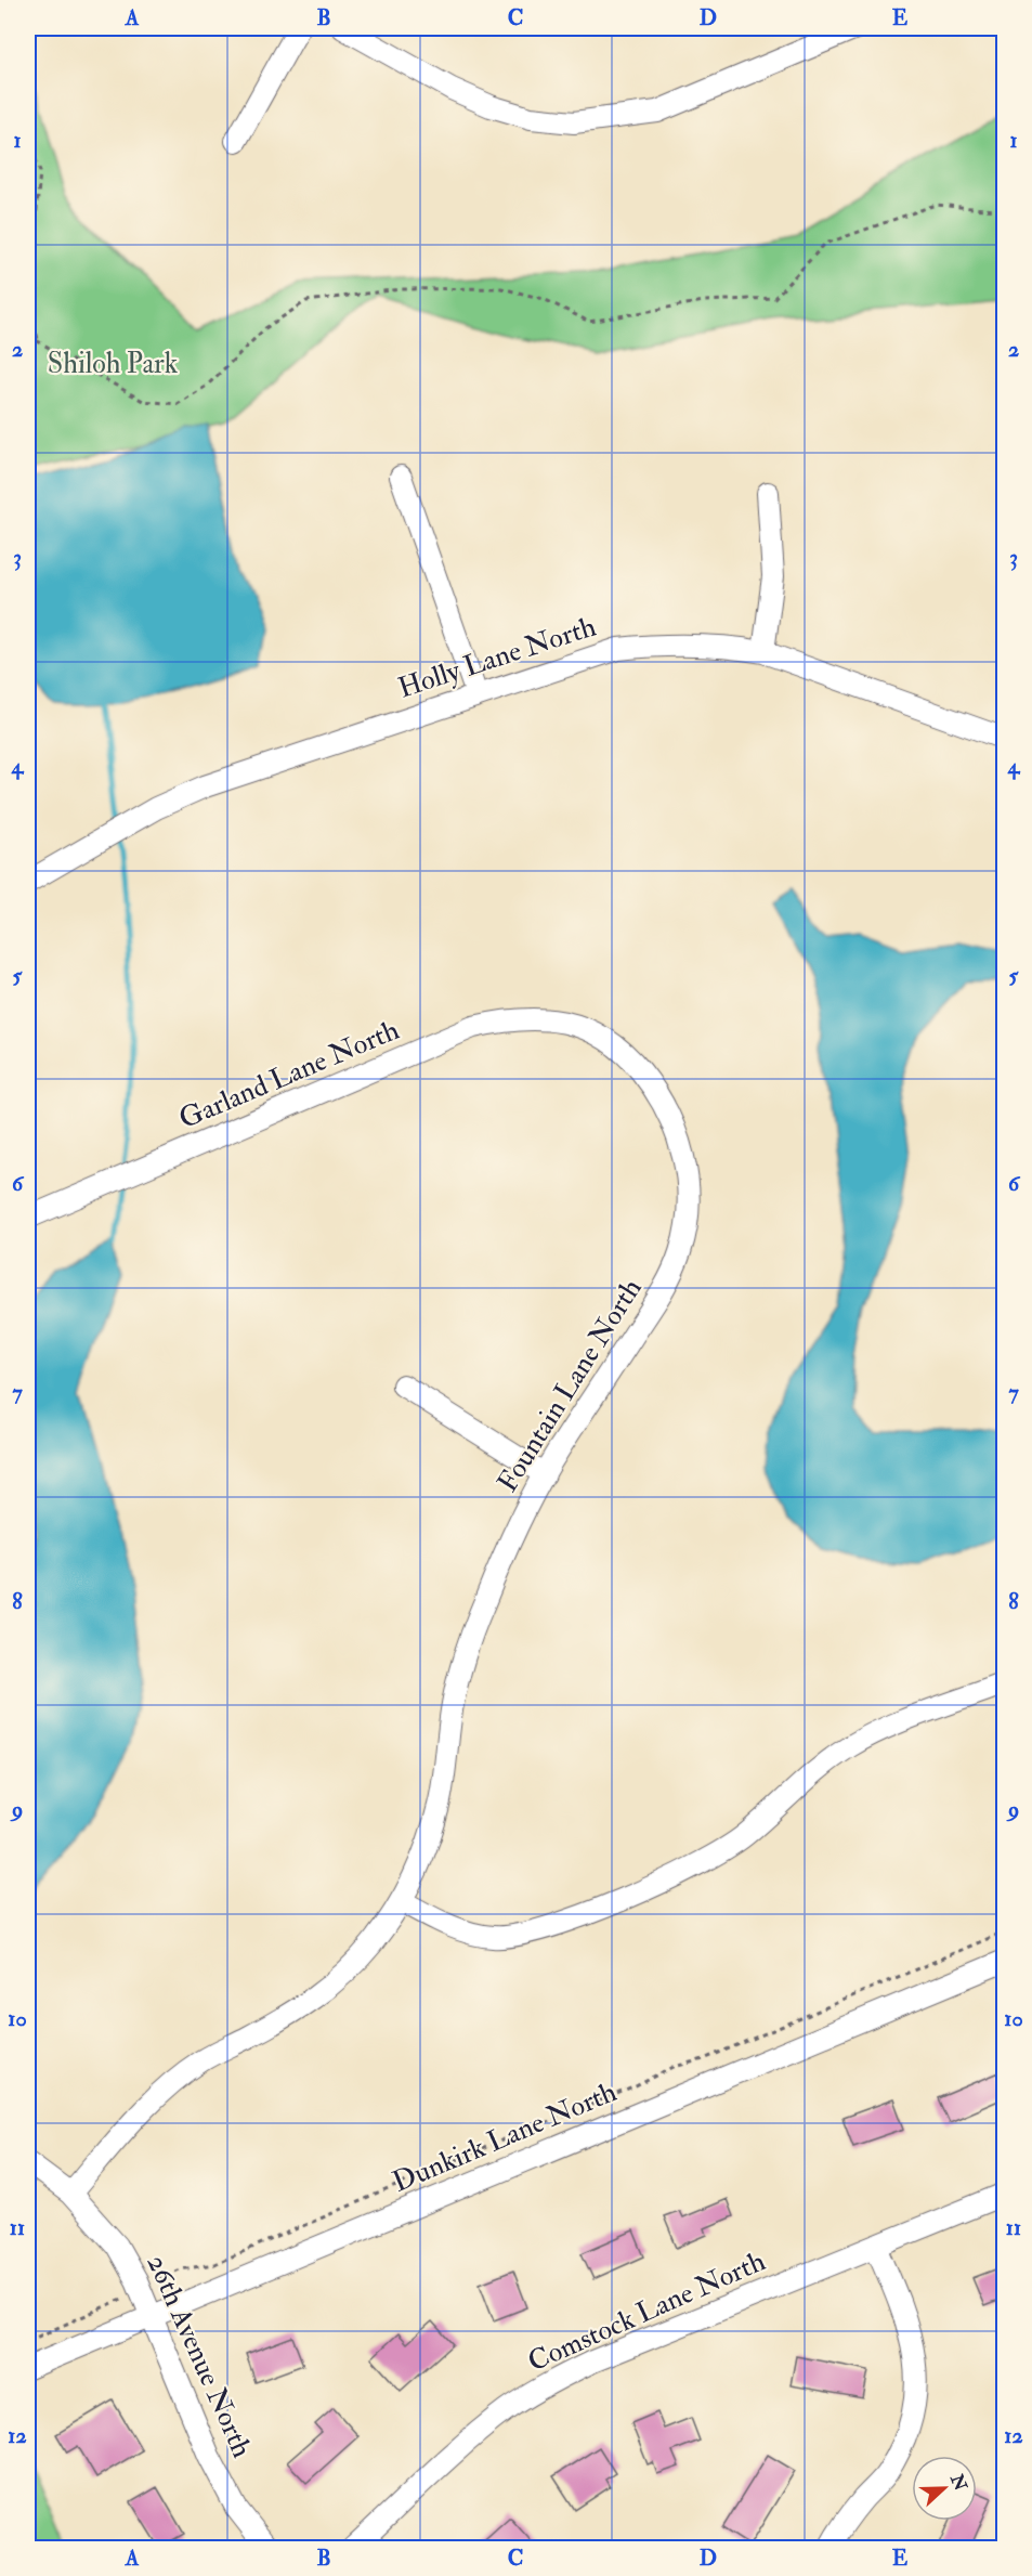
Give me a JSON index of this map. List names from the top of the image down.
{
  "streets": {
    "street": [
      "Holly Lane North",
      "Garland Lane North",
      "Fountain Lane North",
      "Dunkirk Lane North",
      "Comstock Lane North",
      "26th Avenue North"
    ]
  },
  "crossings": [
    ["Garland Lane North", "Fountain Lane North"],
    ["Fountain Lane North", "26th Avenue North"],
    ["Dunkirk Lane North", "26th Avenue North"]
  ],
  "parks": ["Shiloh Park"],
  "north": "right",
  "grid": {
    "columns": [
      "A",
      "B",
      "C",
      "D",
      "E"
    ],
    "rows": [
      "1",
      "2",
      "3",
      "4",
      "5",
      "6",
      "7",
      "8",
      "9",
      "10",
      "11",
      "12"
    ]
  }
}
